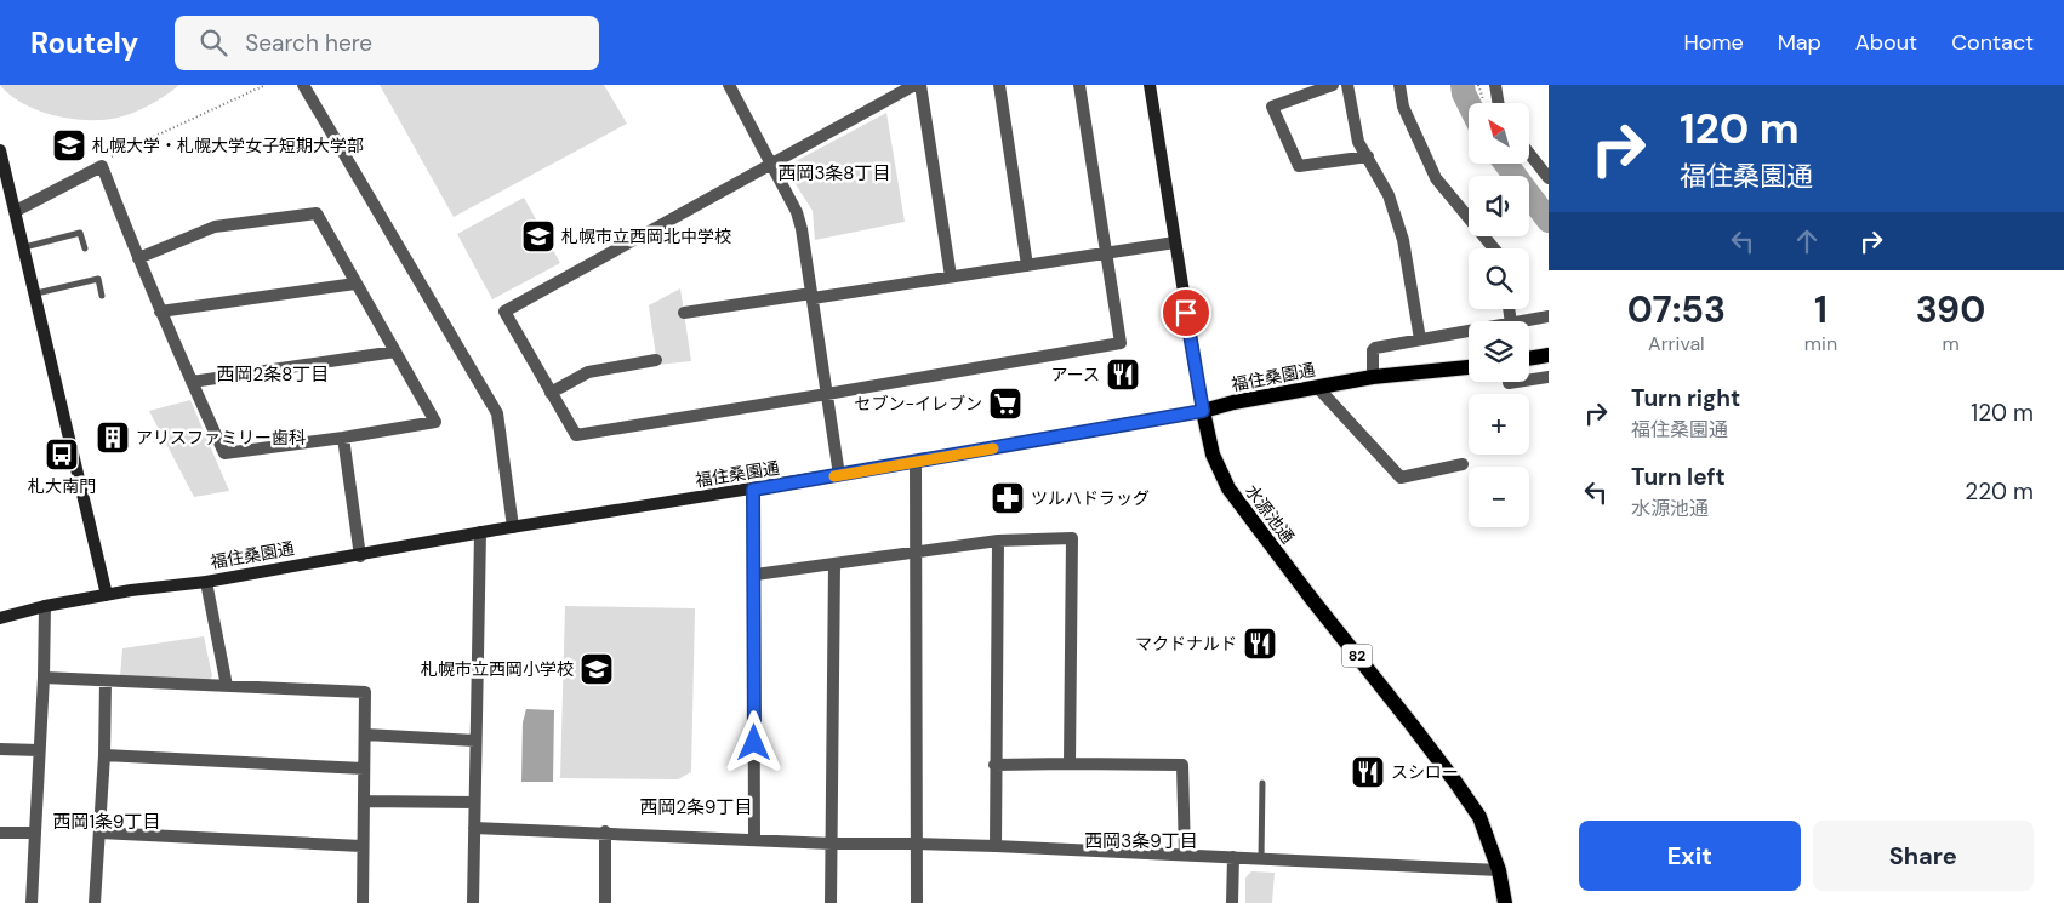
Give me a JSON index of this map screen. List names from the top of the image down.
{
  "streets": {
    "main road": ["福住桑園通", "水源池通", "82"]
  },
  "crossings": [
    ["福住桑園通", "水源池通"]
  ],
  "districts": [
    "西岡3条8丁目",
    "西岡2条8丁目",
    "西岡2条9丁目",
    "西岡1条9丁目",
    "西岡3条9丁目"
  ],
  "places": {
    "school or university": ["札幌大学・札幌大学女子短期大学部", "札幌市立西岡北中学校", "札幌市立西岡小学校"],
    "restaurant": ["アース", "マクドナルド", "スシロー"],
    "supermarket": ["セブン-イレブン"],
    "building": ["アリスファミリー歯科"],
    "bus stop": ["札大南門"],
    "pharmacy": ["ツルハドラッグ"]
  },
  "north": "top left",
  "page": {
    "header": "Routely",
    "search": "Search here",
    "nav": [
      "Home",
      "Map",
      "About",
      "Contact"
    ],
    "turn": ["120 m", "福住桑園通"],
    "map_buttons": ["+", "−"],
    "eta": [
      "07:53",
      "Arrival",
      "1",
      "min",
      "390",
      "m"
    ],
    "list": [
      {
        "name": "Turn right",
        "note": "福住桑園通",
        "value": "120 m"
      },
      {
        "name": "Turn left",
        "note": "水源池通",
        "value": "220 m"
      }
    ],
    "buttons": ["Exit", "Share"]
  }
}
